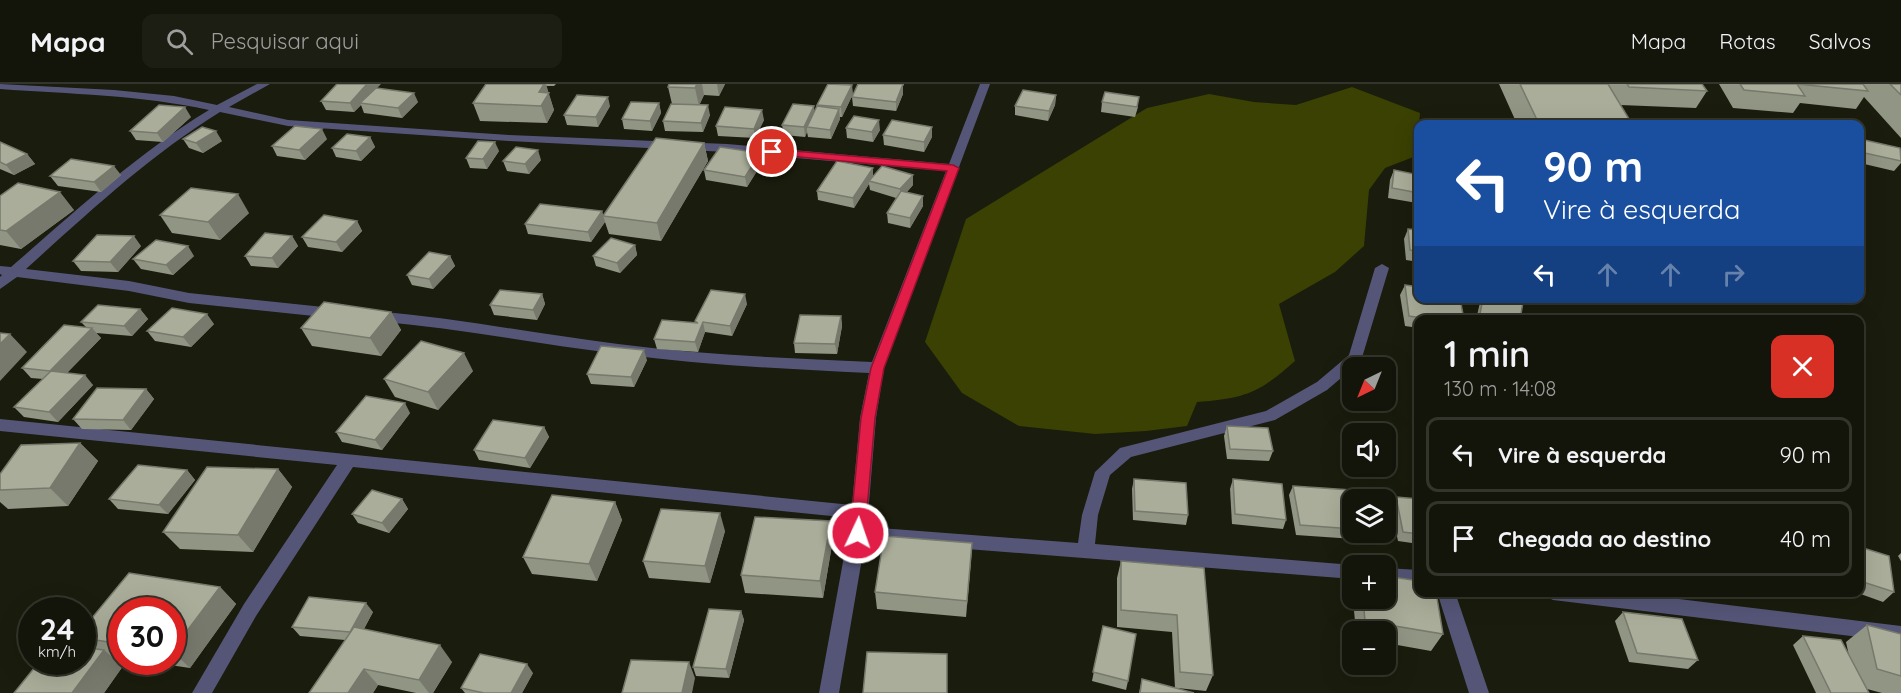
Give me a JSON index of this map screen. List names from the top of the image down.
{
  "north": "bottom left",
  "page": {
    "header": "Mapa",
    "search": "Pesquisar aqui",
    "nav": ["Mapa", "Rotas", "Salvos"],
    "turn": ["90 m", "Vire à esquerda"],
    "heading": ["1 min", "130 m · 14:08"],
    "map_buttons": ["+", "−"],
    "list": [
      {
        "name": "Vire à esquerda",
        "value": "90 m"
      },
      {
        "name": "Chegada ao destino",
        "value": "40 m"
      }
    ],
    "speed": "24 km/h",
    "limit": "30"
  }
}
